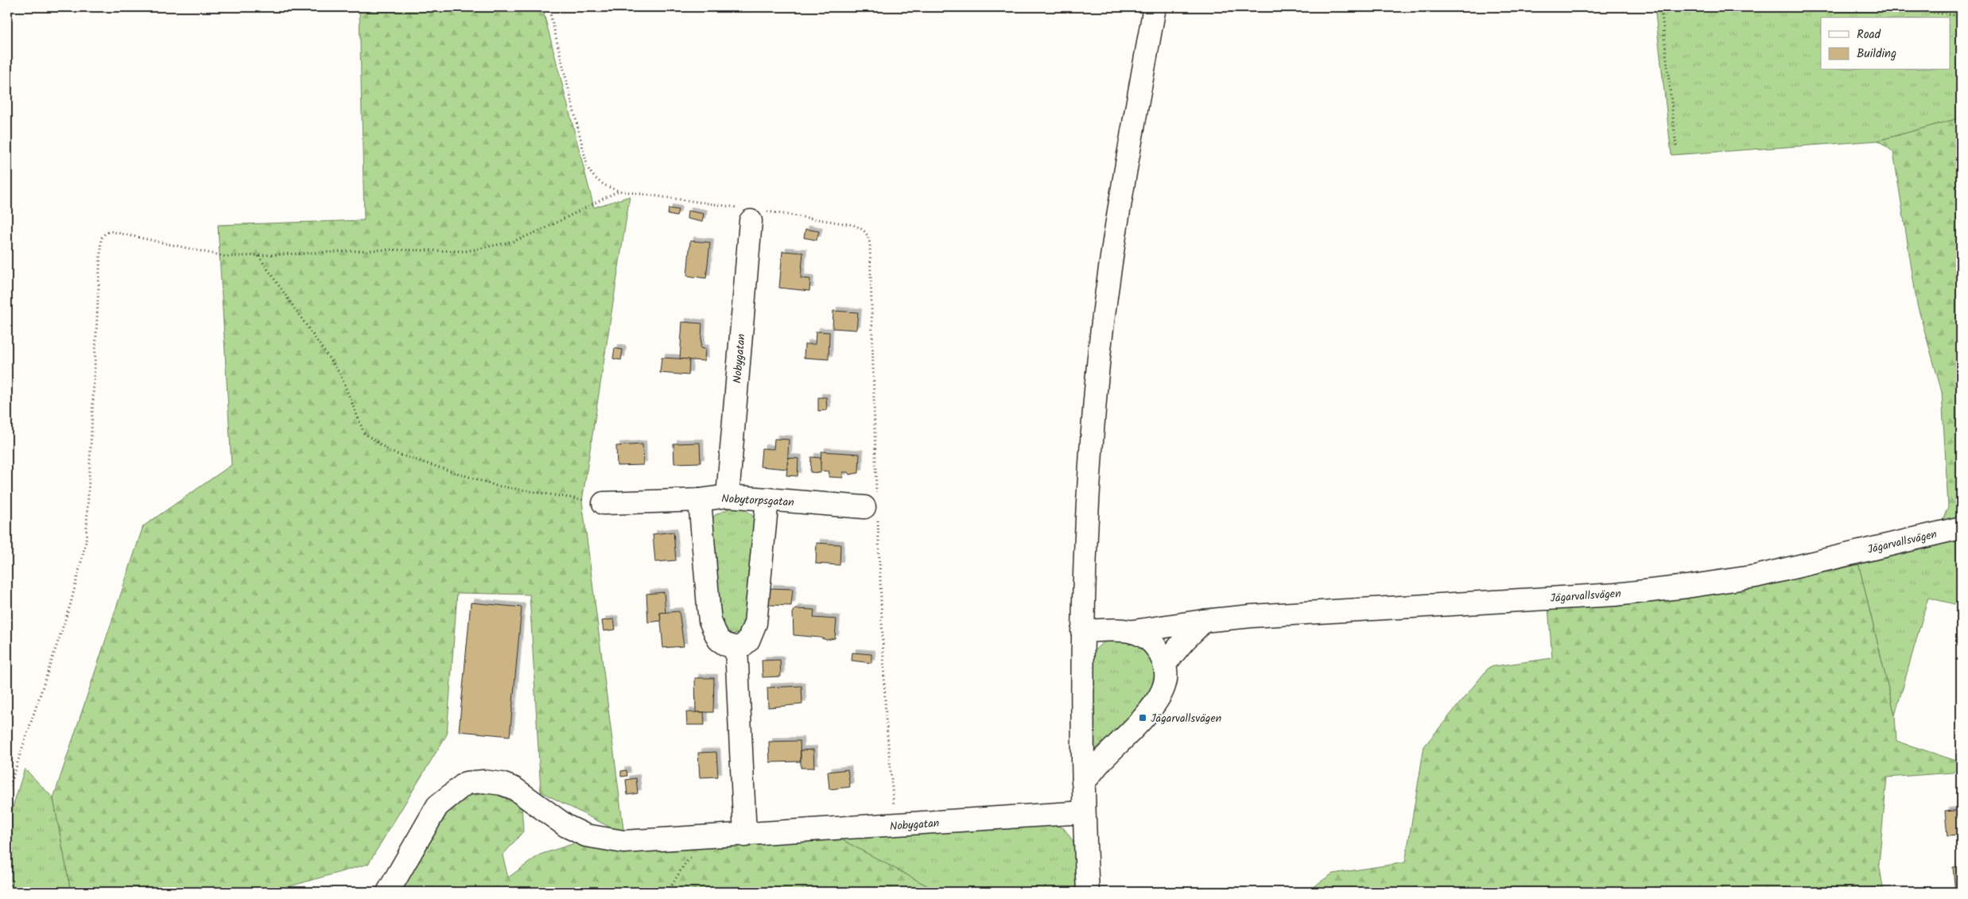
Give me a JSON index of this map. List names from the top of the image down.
{
  "streets": {
    "street": ["Nobygatan", "Nobytorpsgatan", "Jägarvallsvägen"]
  },
  "crossings": [
    ["Nobygatan", "Nobytorpsgatan"]
  ],
  "places": {
    "transit": ["Jägarvallsvägen"]
  },
  "legend": ["Road", "Building"]
}
